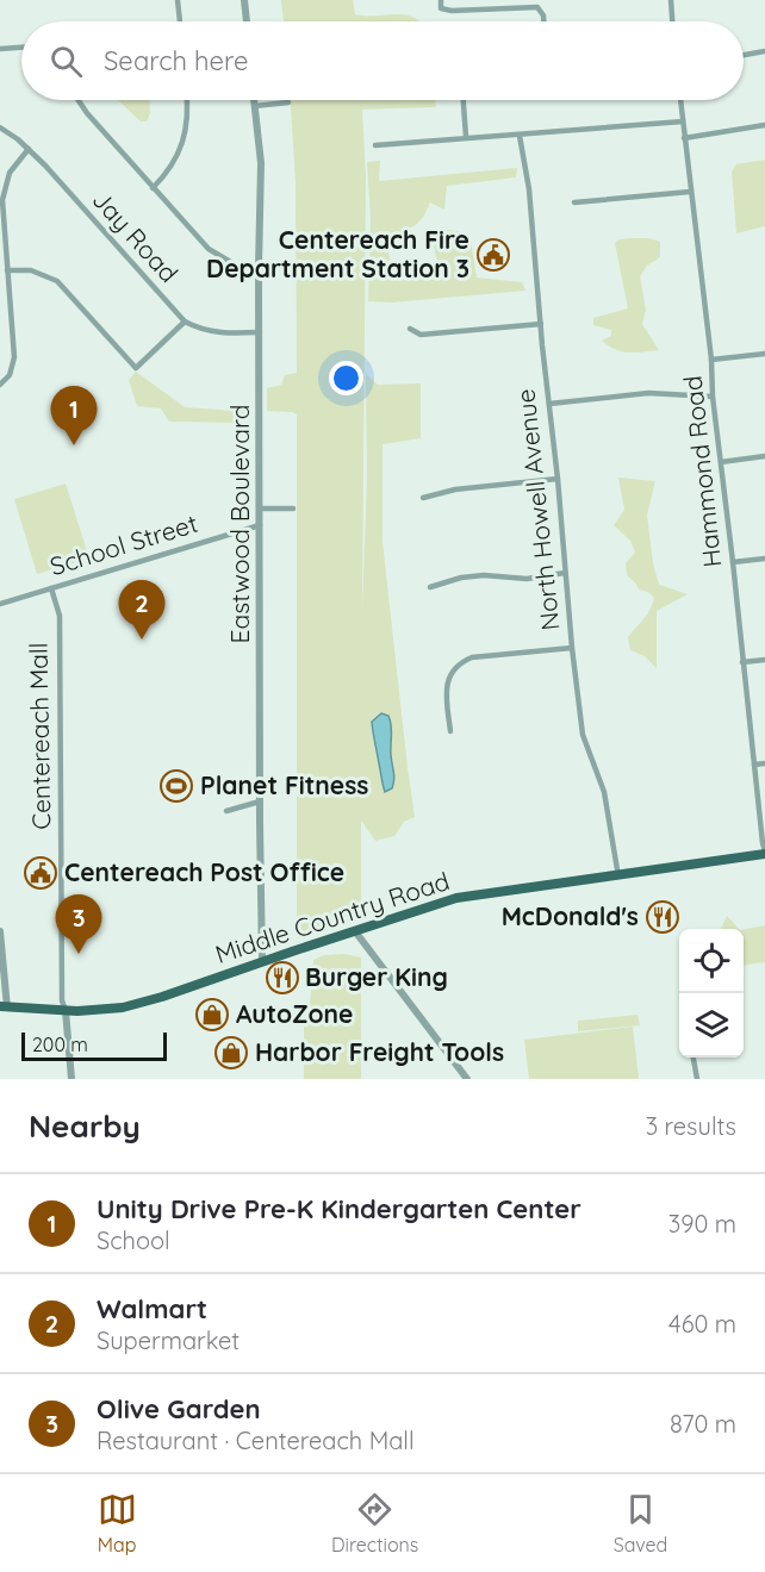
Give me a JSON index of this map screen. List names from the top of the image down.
{
  "streets": {
    "main road": ["Middle Country Road"],
    "street": [
      "Jay Road",
      "Hammond Road",
      "North Howell Avenue",
      "Eastwood Boulevard",
      "School Street",
      "Centereach Mall"
    ]
  },
  "crossings": [
    ["Hammond Road", "Middle Country Road"],
    ["North Howell Avenue", "Middle Country Road"],
    ["Eastwood Boulevard", "School Street"],
    ["Eastwood Boulevard", "Middle Country Road"],
    ["School Street", "Centereach Mall"],
    ["Centereach Mall", "Middle Country Road"]
  ],
  "places": {
    "public building": ["Centereach Fire Department Station 3", "Centereach Post Office"],
    "sports": ["Planet Fitness"],
    "restaurant": ["McDonald's", "Burger King"],
    "shop": ["AutoZone", "Harbor Freight Tools"]
  },
  "scale_bar": "200 m",
  "page": {
    "search": "Search here",
    "pins": ["1", "2", "3"],
    "scale": "200 m",
    "heading": ["Nearby", "3 results"],
    "list": [
      {
        "mark": "1",
        "name": "Unity Drive Pre-K Kindergarten Center",
        "note": "School",
        "value": "390 m"
      },
      {
        "mark": "2",
        "name": "Walmart",
        "note": "Supermarket",
        "value": "460 m"
      },
      {
        "mark": "3",
        "name": "Olive Garden",
        "note": "Restaurant · Centereach Mall",
        "value": "870 m"
      }
    ],
    "nav": ["Map", "Directions", "Saved"]
  }
}
